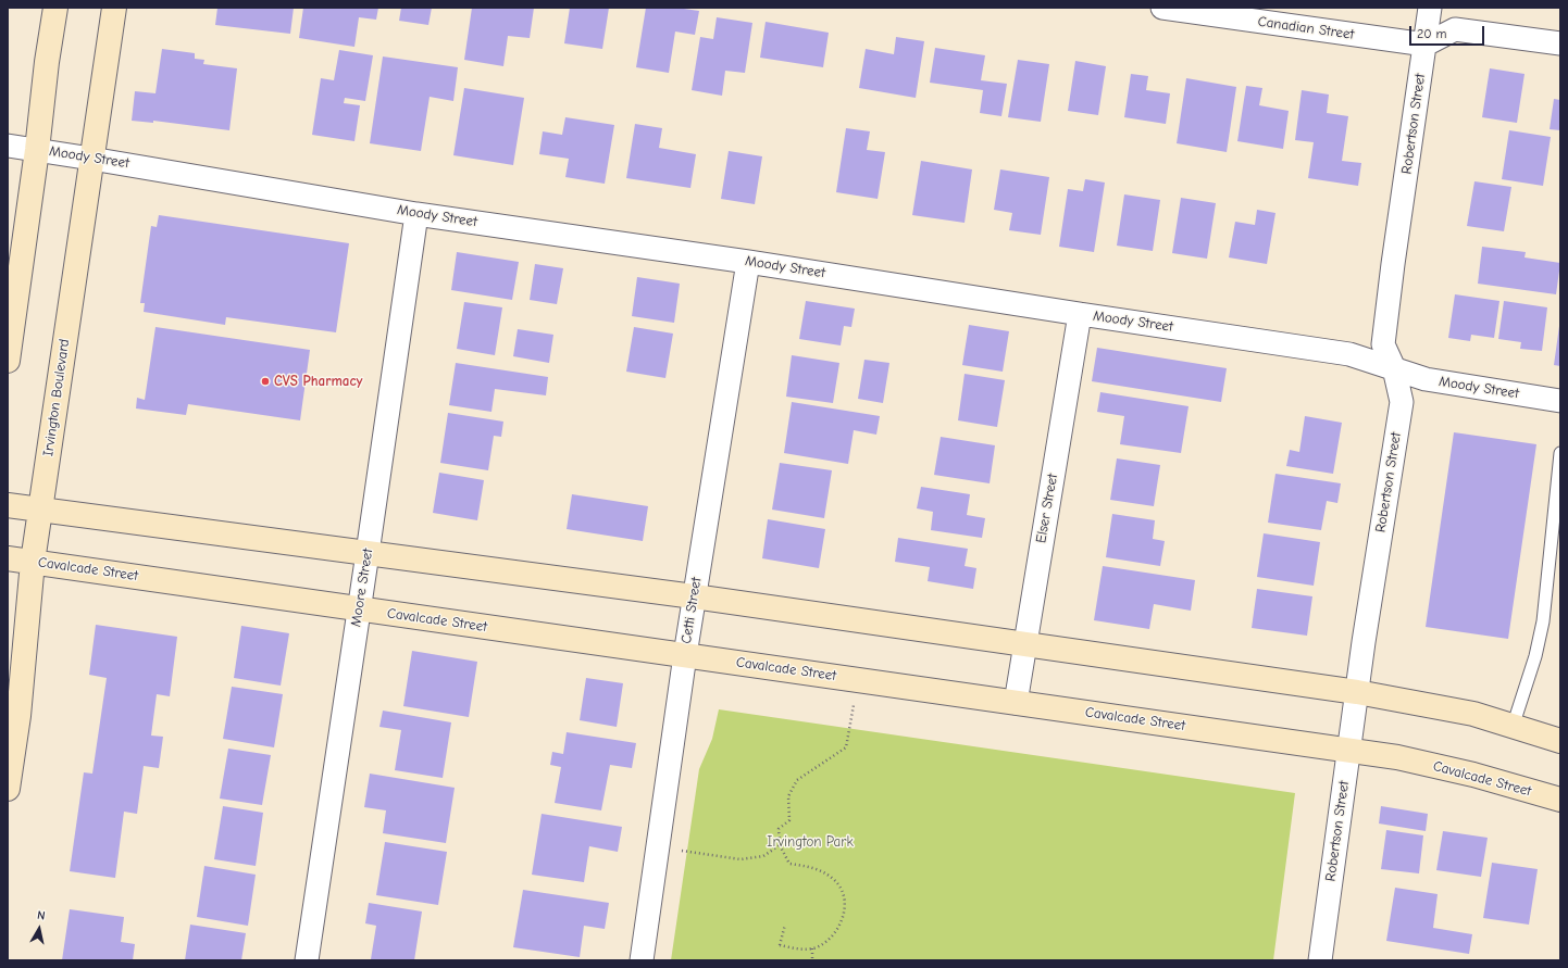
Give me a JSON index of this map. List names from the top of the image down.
{
  "streets": {
    "main road": ["Irvington Boulevard", "Cavalcade Street"],
    "street": [
      "Canadian Street",
      "Robertson Street",
      "Moody Street",
      "Elser Street",
      "Moore Street",
      "Cetti Street"
    ]
  },
  "crossings": [
    ["Canadian Street", "Robertson Street"],
    ["Robertson Street", "Moody Street"],
    ["Robertson Street", "Cavalcade Street"],
    ["Moody Street", "Irvington Boulevard"],
    ["Moody Street", "Elser Street"],
    ["Moody Street", "Moore Street"],
    ["Moody Street", "Cetti Street"],
    ["Irvington Boulevard", "Cavalcade Street"],
    ["Elser Street", "Cavalcade Street"],
    ["Cavalcade Street", "Moore Street"],
    ["Cavalcade Street", "Cetti Street"]
  ],
  "parks": ["Irvington Park"],
  "places": ["CVS Pharmacy"],
  "scale_bar": "20 m",
  "north": "top"
}
